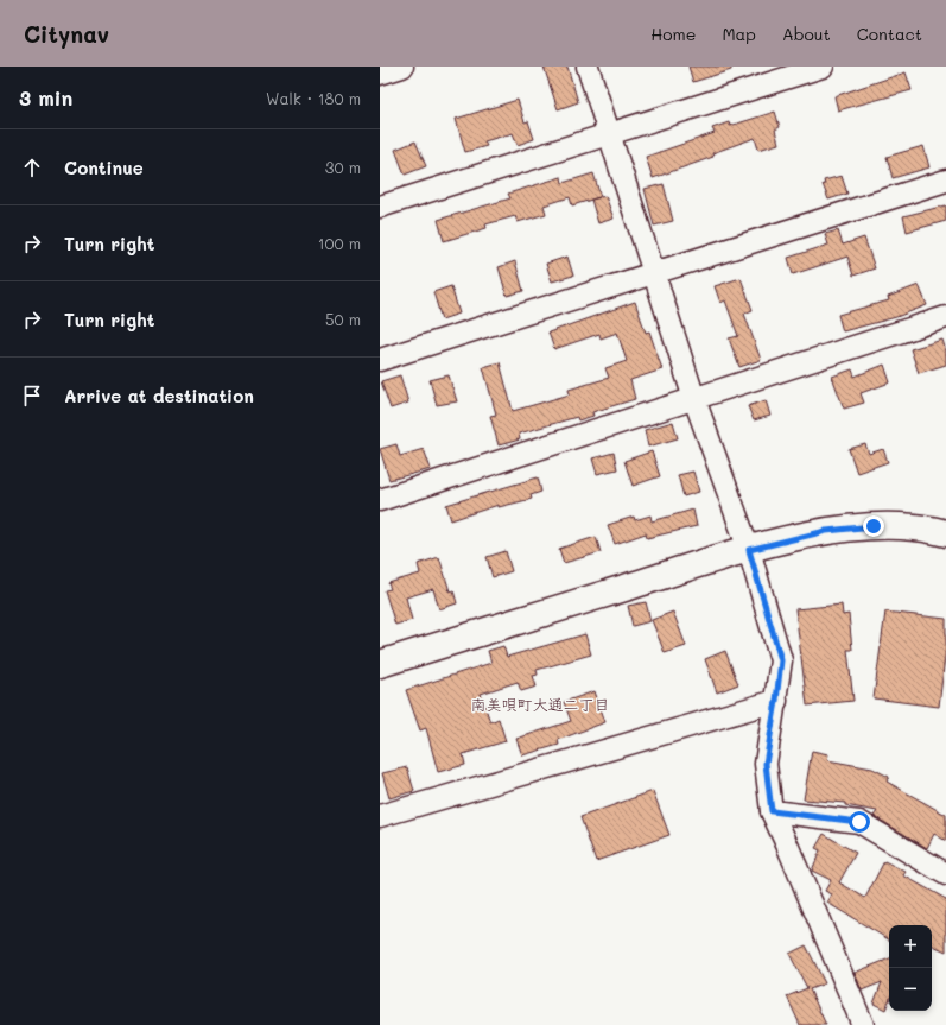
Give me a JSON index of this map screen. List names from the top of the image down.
{
  "districts": ["南美唄町大通二丁目"],
  "page": {
    "header": "Citynav",
    "nav": [
      "Home",
      "Map",
      "About",
      "Contact"
    ],
    "heading": ["3 min", "Walk · 180 m"],
    "list": [
      ["Continue", "30 m"],
      ["Turn right", "100 m"],
      ["Turn right", "50 m"],
      "Arrive at destination"
    ],
    "map_buttons": ["+", "−"]
  }
}
